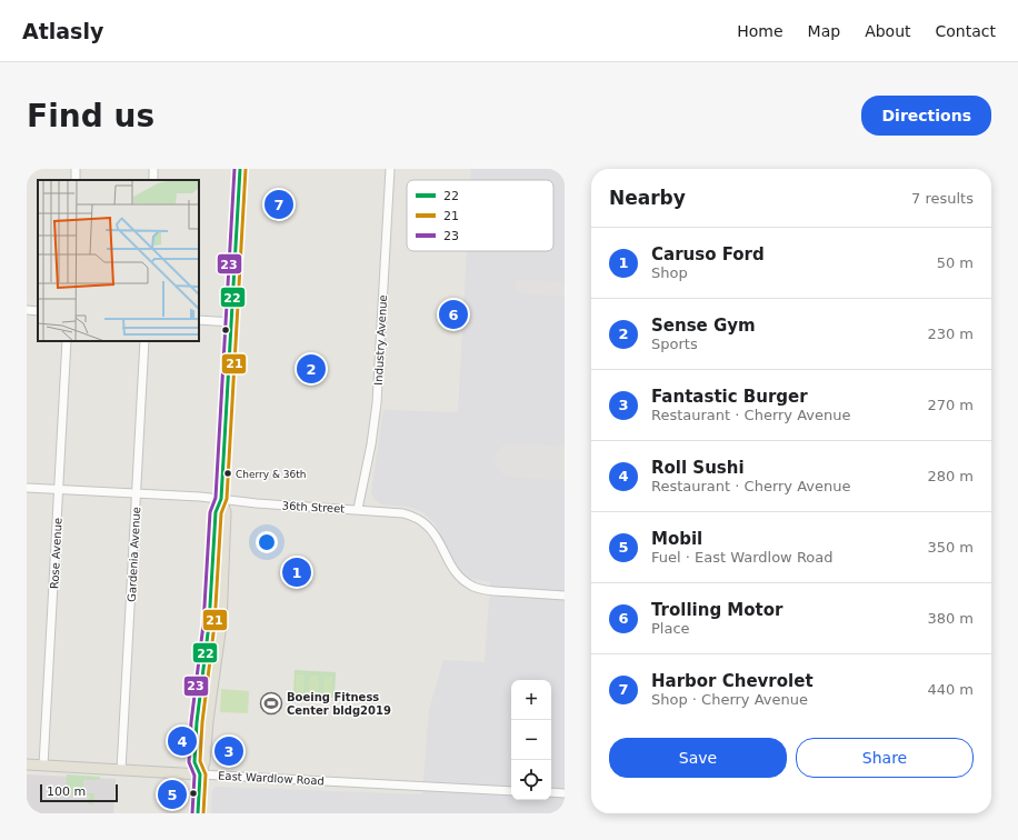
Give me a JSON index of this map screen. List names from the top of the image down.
{
  "streets": {
    "main road": ["East Wardlow Road"],
    "street": [
      "Industry Avenue",
      "36th Street",
      "Rose Avenue",
      "Gardenia Avenue"
    ]
  },
  "crossings": [
    ["Industry Avenue", "36th Street"],
    ["36th Street", "Rose Avenue"],
    ["36th Street", "Gardenia Avenue"],
    ["Rose Avenue", "East Wardlow Road"],
    ["Gardenia Avenue", "East Wardlow Road"]
  ],
  "places": {
    "other": ["Cherry & 36th"],
    "sports": ["Boeing Fitness Center bldg2019"]
  },
  "lines": ["transit line 22", "transit line 21", "transit line 23"],
  "legend": ["22", "21", "23"],
  "scale_bar": "100 m",
  "page": {
    "header": "Atlasly",
    "nav": [
      "Home",
      "Map",
      "About",
      "Contact"
    ],
    "buttons": [
      "Directions",
      ["Save", "Share"]
    ],
    "title": "Find us",
    "heading": ["Nearby", "7 results"],
    "pins": [
      "7",
      "6",
      "2",
      "1",
      "4",
      "3",
      "5"
    ],
    "list": [
      {
        "mark": "1",
        "name": "Caruso Ford",
        "note": "Shop",
        "value": "50 m"
      },
      {
        "mark": "2",
        "name": "Sense Gym",
        "note": "Sports",
        "value": "230 m"
      },
      {
        "mark": "3",
        "name": "Fantastic Burger",
        "note": "Restaurant · Cherry Avenue",
        "value": "270 m"
      },
      {
        "mark": "4",
        "name": "Roll Sushi",
        "note": "Restaurant · Cherry Avenue",
        "value": "280 m"
      },
      {
        "mark": "5",
        "name": "Mobil",
        "note": "Fuel · East Wardlow Road",
        "value": "350 m"
      },
      {
        "mark": "6",
        "name": "Trolling Motor",
        "note": "Place",
        "value": "380 m"
      },
      {
        "mark": "7",
        "name": "Harbor Chevrolet",
        "note": "Shop · Cherry Avenue",
        "value": "440 m"
      }
    ],
    "map_buttons": ["+", "−"],
    "scale": "100 m"
  }
}
